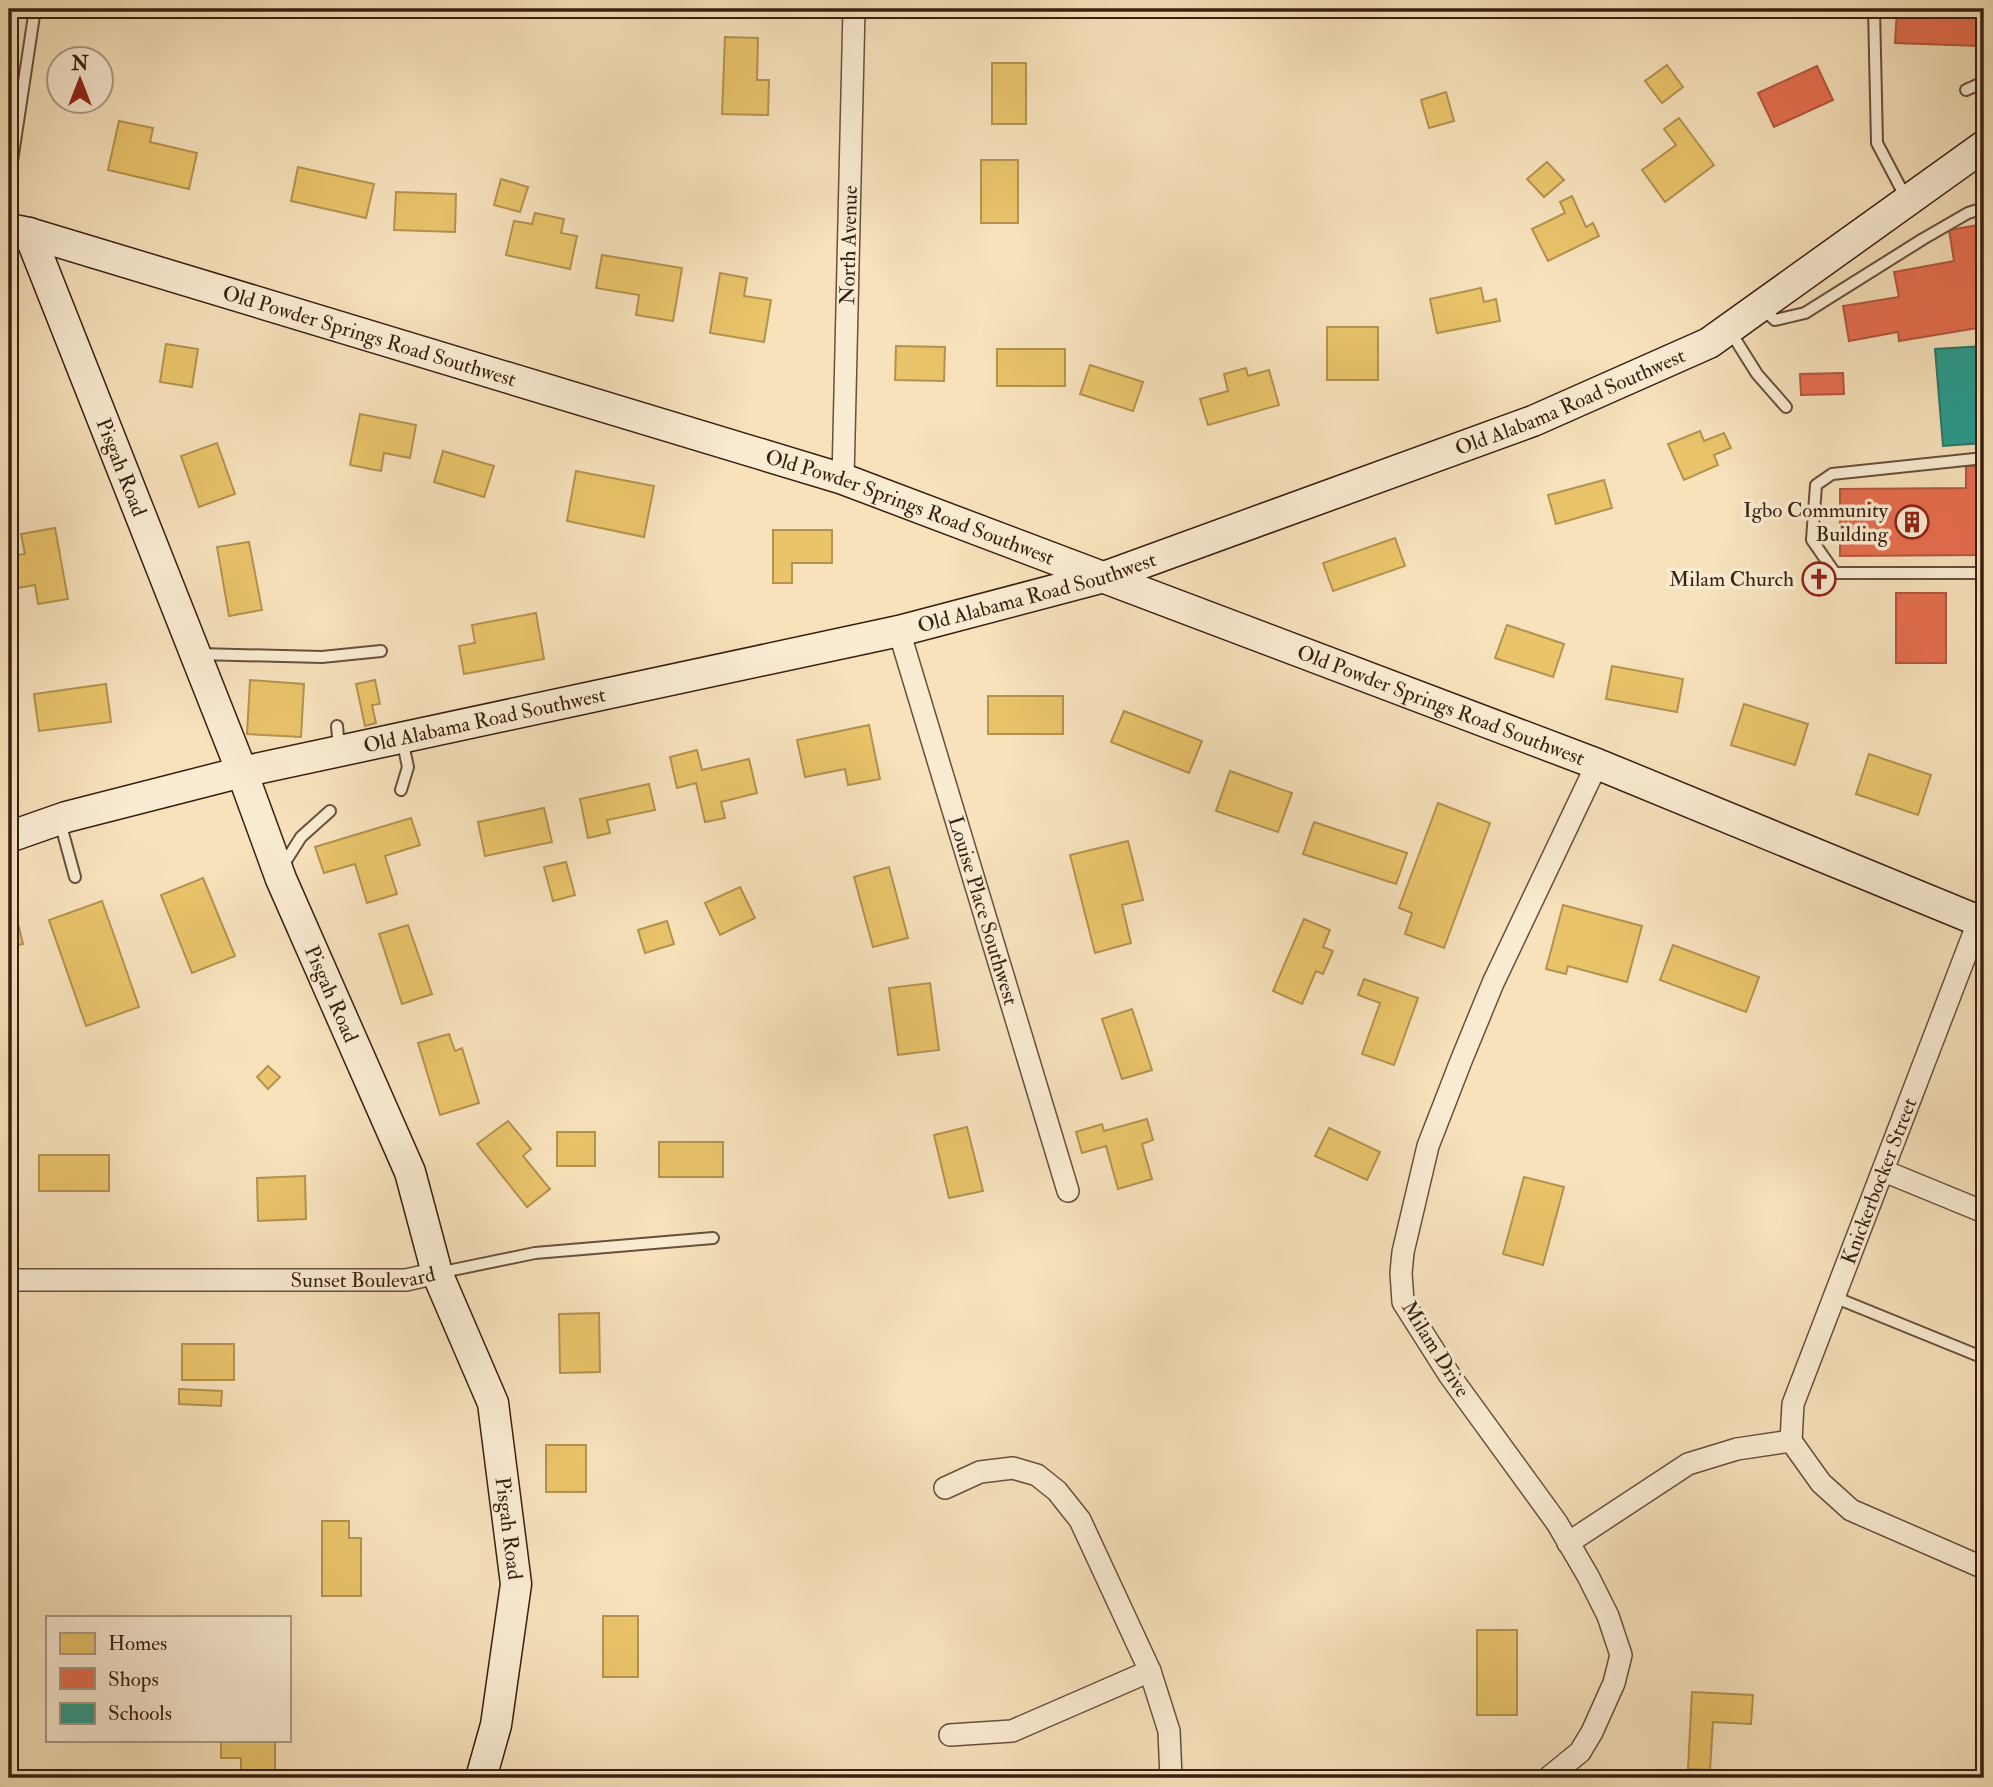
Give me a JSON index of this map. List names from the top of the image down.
{
  "streets": {
    "street": [
      "North Avenue",
      "Old Powder Springs Road Southwest",
      "Old Alabama Road Southwest",
      "Pisgah Road",
      "Louise Place Southwest",
      "Knickerbocker Street",
      "Sunset Boulevard",
      "Milam Drive"
    ]
  },
  "crossings": [
    ["North Avenue", "Old Powder Springs Road Southwest"],
    ["Old Powder Springs Road Southwest", "Old Alabama Road Southwest"],
    ["Old Powder Springs Road Southwest", "Pisgah Road"],
    ["Old Powder Springs Road Southwest", "Knickerbocker Street"],
    ["Old Powder Springs Road Southwest", "Milam Drive"],
    ["Old Alabama Road Southwest", "Pisgah Road"],
    ["Old Alabama Road Southwest", "Louise Place Southwest"],
    ["Pisgah Road", "Sunset Boulevard"]
  ],
  "places": {
    "building": ["Igbo Community Building"],
    "church": ["Milam Church"]
  },
  "legend": ["Homes", "Shops", "Schools"],
  "north": "top"
}
